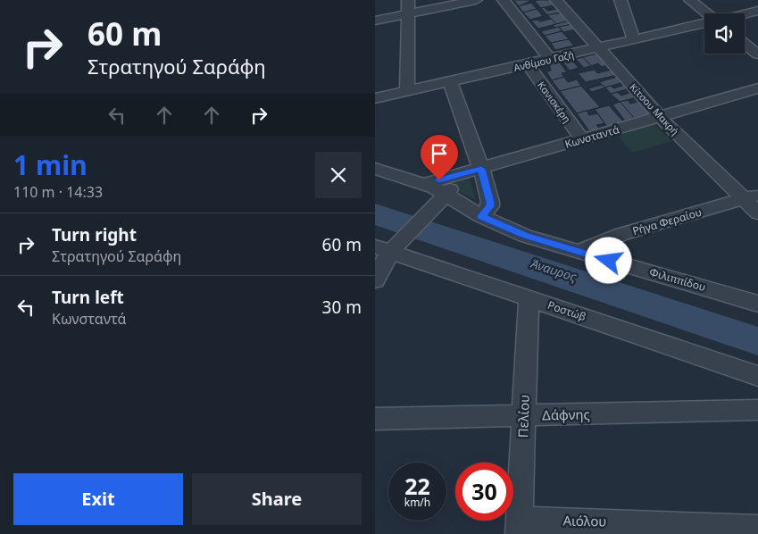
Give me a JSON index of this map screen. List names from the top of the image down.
{
  "streets": {
    "street": [
      "Ανθίμου Γαζή",
      "Κανισκέρη",
      "Κίτσου Μακρή",
      "Κωνσταντά",
      "Ρήγα Φεραίου",
      "Φιλιππίδου",
      "Ροστώβ",
      "Δάφνης",
      "Πελίου",
      "Αιόλου"
    ]
  },
  "crossings": [
    ["Ανθίμου Γαζή", "Κανισκέρη"],
    ["Ανθίμου Γαζή", "Κίτσου Μακρή"],
    ["Κανισκέρη", "Κωνσταντά"],
    ["Κίτσου Μακρή", "Κωνσταντά"],
    ["Κίτσου Μακρή", "Ρήγα Φεραίου"],
    ["Κωνσταντά", "Φιλιππίδου"],
    ["Ρήγα Φεραίου", "Φιλιππίδου"],
    ["Ροστώβ", "Πελίου"],
    ["Δάφνης", "Πελίου"],
    ["Πελίου", "Αιόλου"]
  ],
  "water": ["Άναυρος"],
  "page": {
    "turn": ["60 m", "Στρατηγού Σαράφη"],
    "heading": ["1 min", "110 m · 14:33"],
    "list": [
      {
        "name": "Turn right",
        "note": "Στρατηγού Σαράφη",
        "value": "60 m"
      },
      {
        "name": "Turn left",
        "note": "Κωνσταντά",
        "value": "30 m"
      }
    ],
    "speed": "22 km/h",
    "limit": "30",
    "buttons": ["Exit", "Share"]
  }
}
